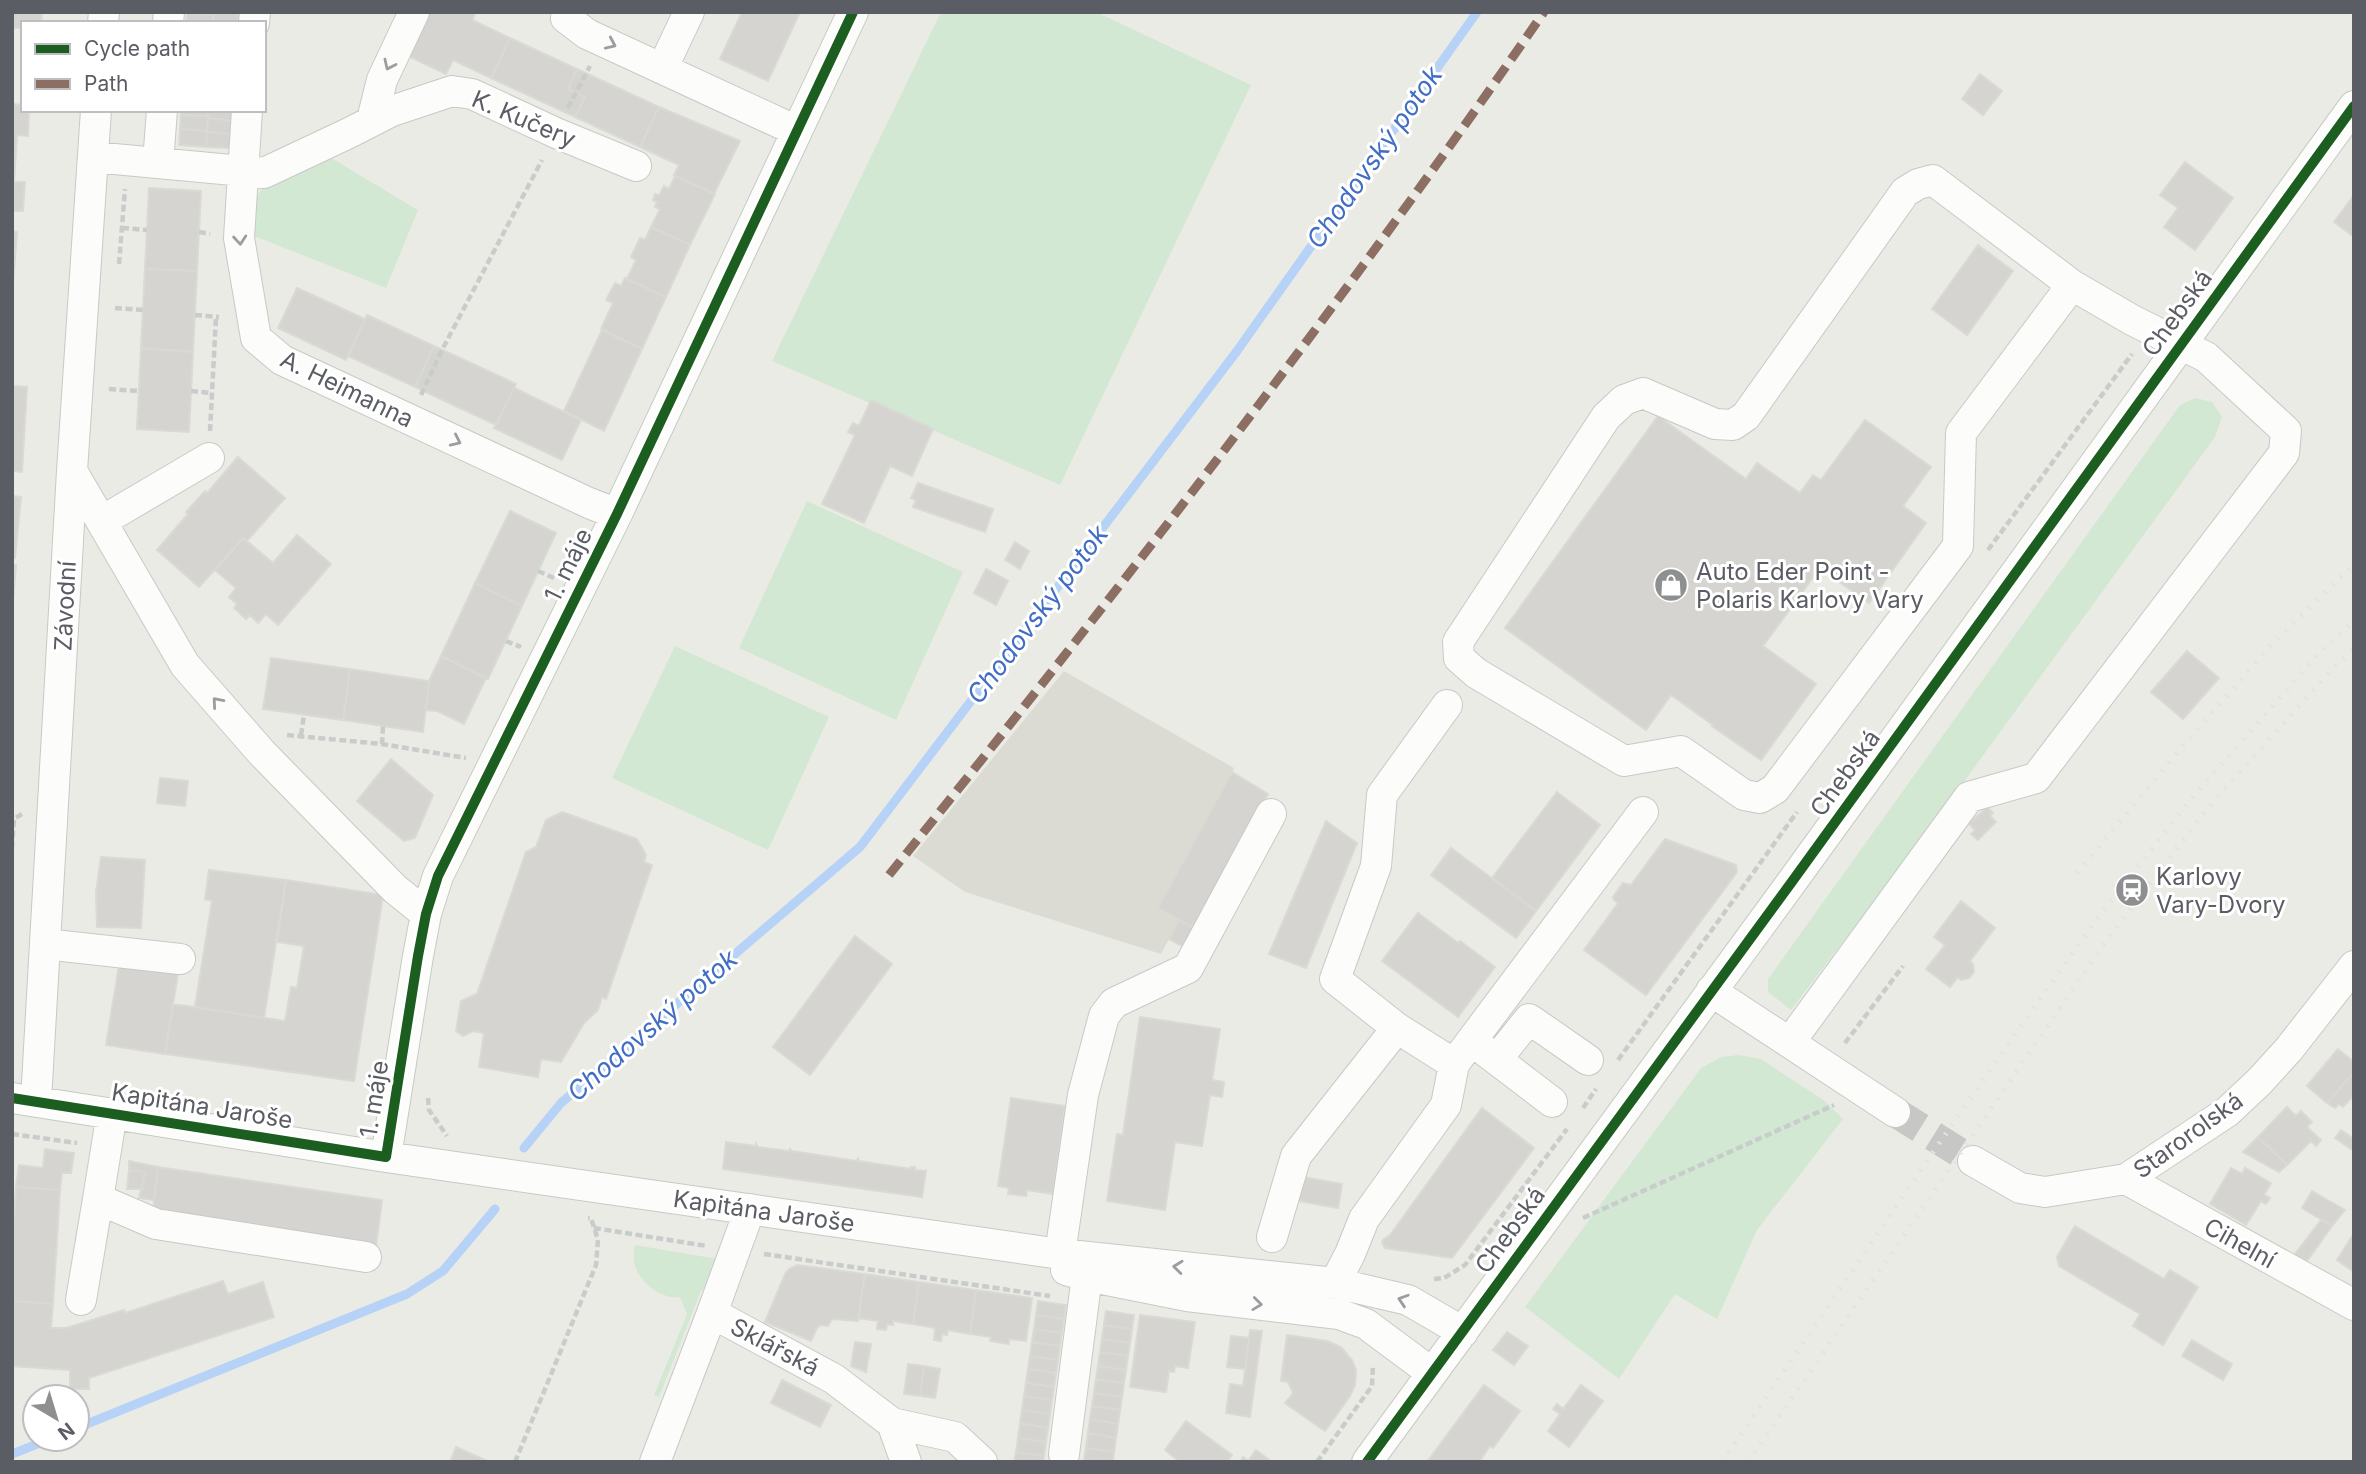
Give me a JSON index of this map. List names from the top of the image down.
{
  "streets": {
    "street": [
      "K. Kučery",
      "Chebská",
      "A. Heimanna",
      "1. máje",
      "Závodní",
      "Kapitána Jaroše",
      "Starorolská",
      "Cihelní",
      "Sklářská"
    ]
  },
  "crossings": [
    ["K. Kučery", "A. Heimanna"],
    ["Chebská", "Kapitána Jaroše"],
    ["A. Heimanna", "1. máje"],
    ["1. máje", "Kapitána Jaroše"],
    ["Závodní", "Kapitána Jaroše"],
    ["Kapitána Jaroše", "Sklářská"],
    ["Starorolská", "Cihelní"]
  ],
  "one_way": ["A. Heimanna"],
  "water": ["Chodovský potok"],
  "places": {
    "shop": ["Auto Eder Point - Polaris Karlovy Vary"],
    "station": ["Karlovy Vary-Dvory"]
  },
  "legend": ["Cycle path", "Path"],
  "north": "bottom right"
}
